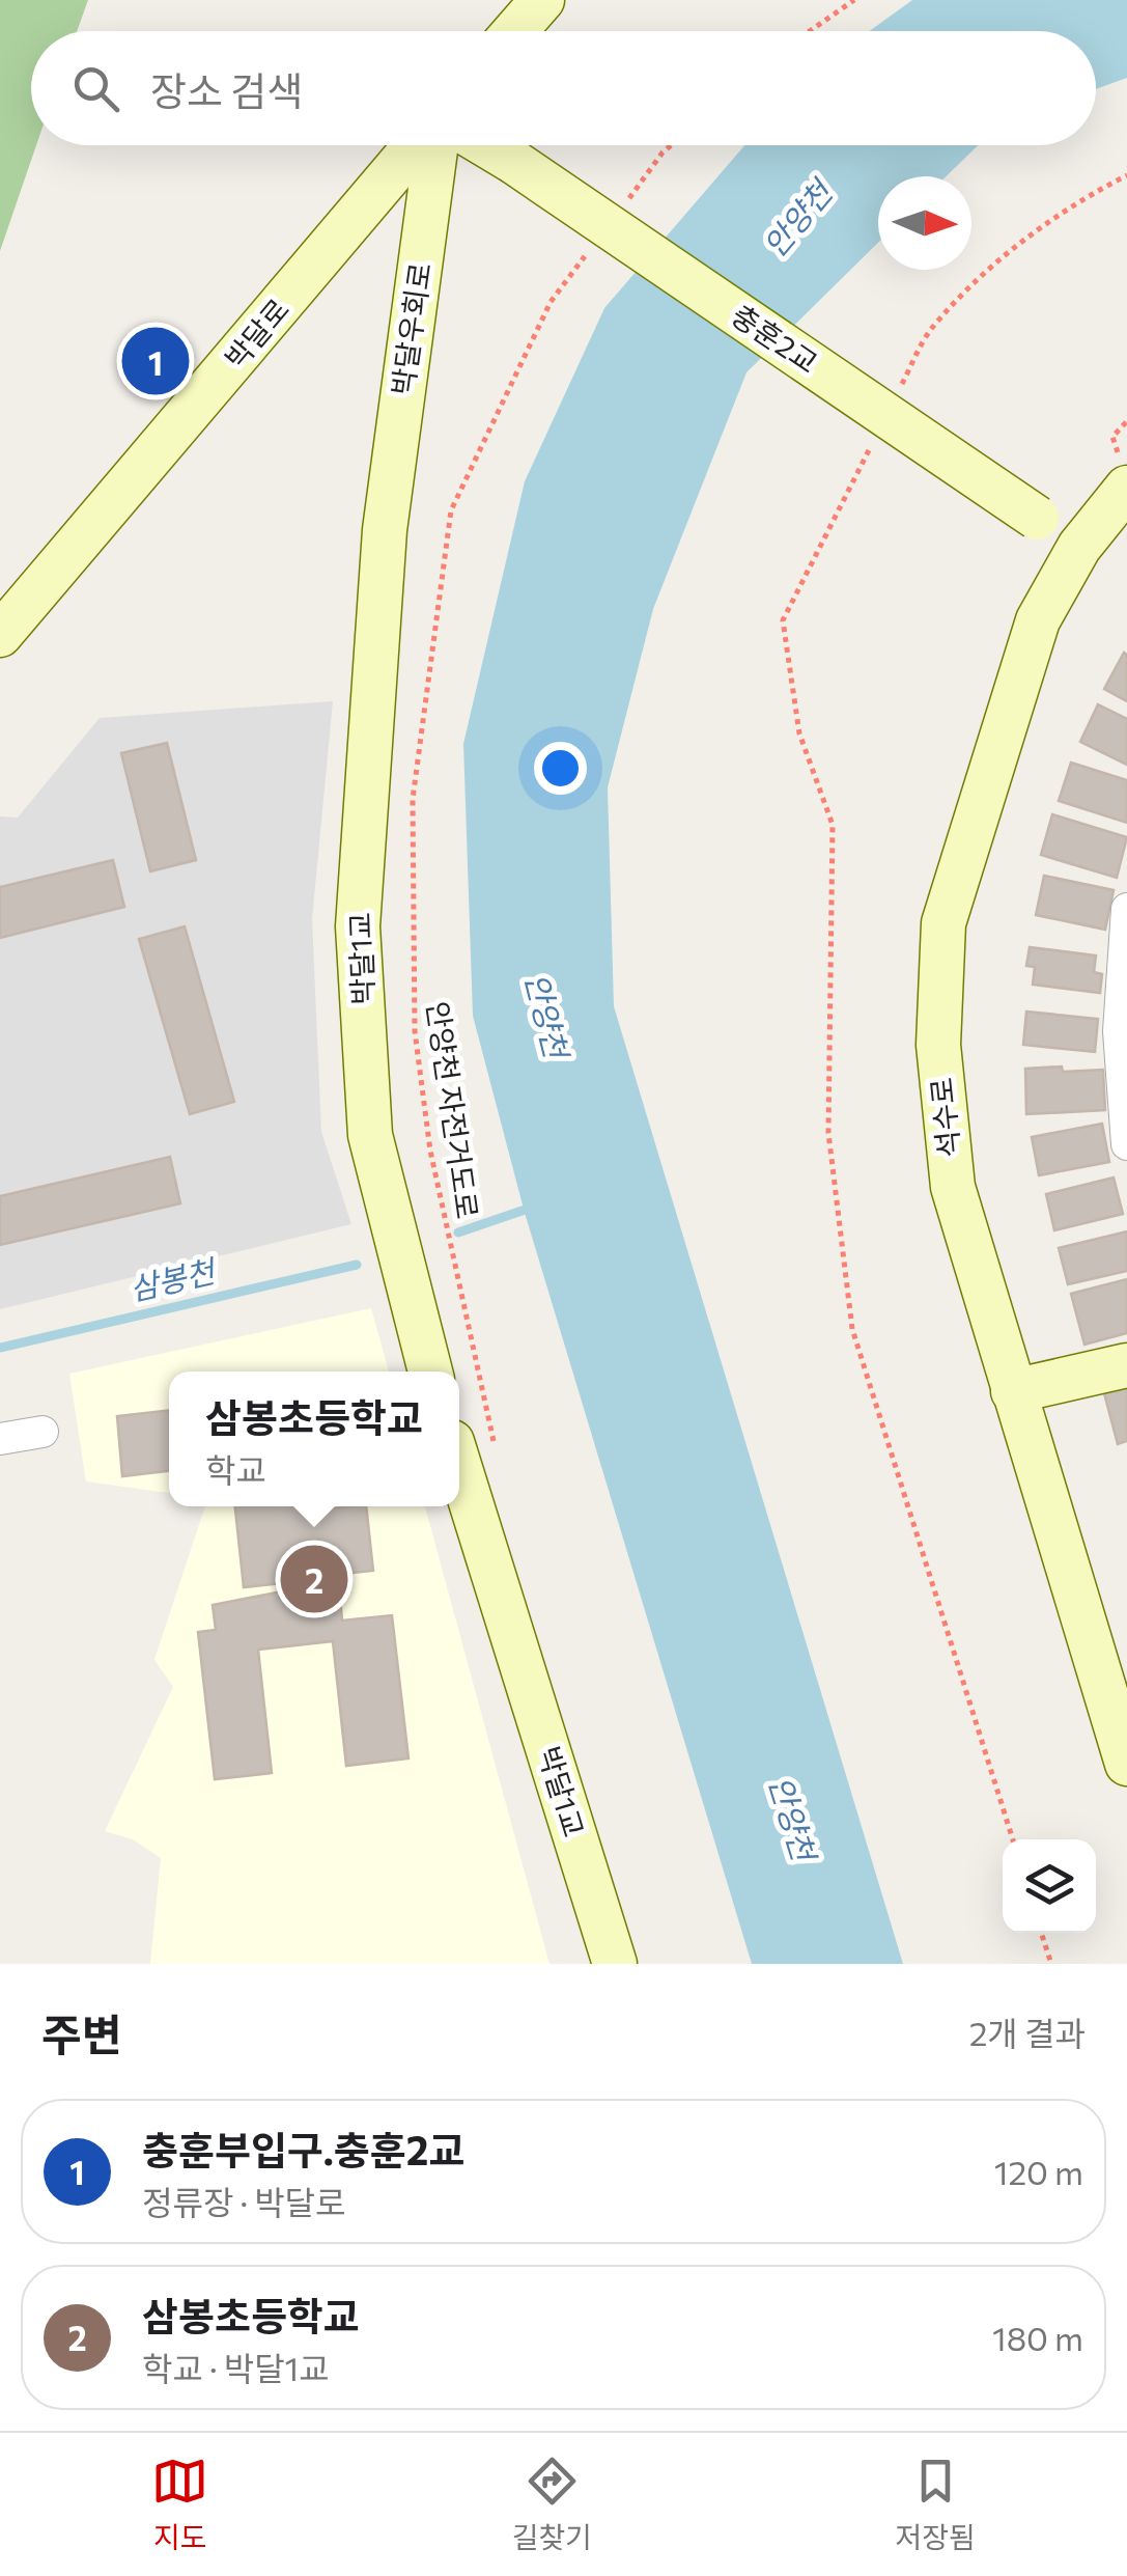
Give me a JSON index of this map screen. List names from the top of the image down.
{
  "streets": {
    "street": [
      "박달우회로",
      "박달로",
      "충훈2교",
      "박달1교",
      "석수로"
    ],
    "path": ["안양천 자전거도로"]
  },
  "crossings": [
    ["박달우회로", "박달1교"],
    ["충훈2교", "석수로"],
    ["박달1교", "안양천 자전거도로"]
  ],
  "water": ["안양천", "삼봉천"],
  "north": "right",
  "page": {
    "search": "장소 검색",
    "pins": ["1", "2"],
    "popup": ["삼봉초등학교", "학교"],
    "heading": ["주변", "2개 결과"],
    "list": [
      {
        "mark": "1",
        "name": "충훈부입구.충훈2교",
        "note": "정류장 · 박달로",
        "value": "120 m"
      },
      {
        "mark": "2",
        "name": "삼봉초등학교",
        "note": "학교 · 박달1교",
        "value": "180 m"
      }
    ],
    "nav": ["지도", "길찾기", "저장됨"]
  }
}
